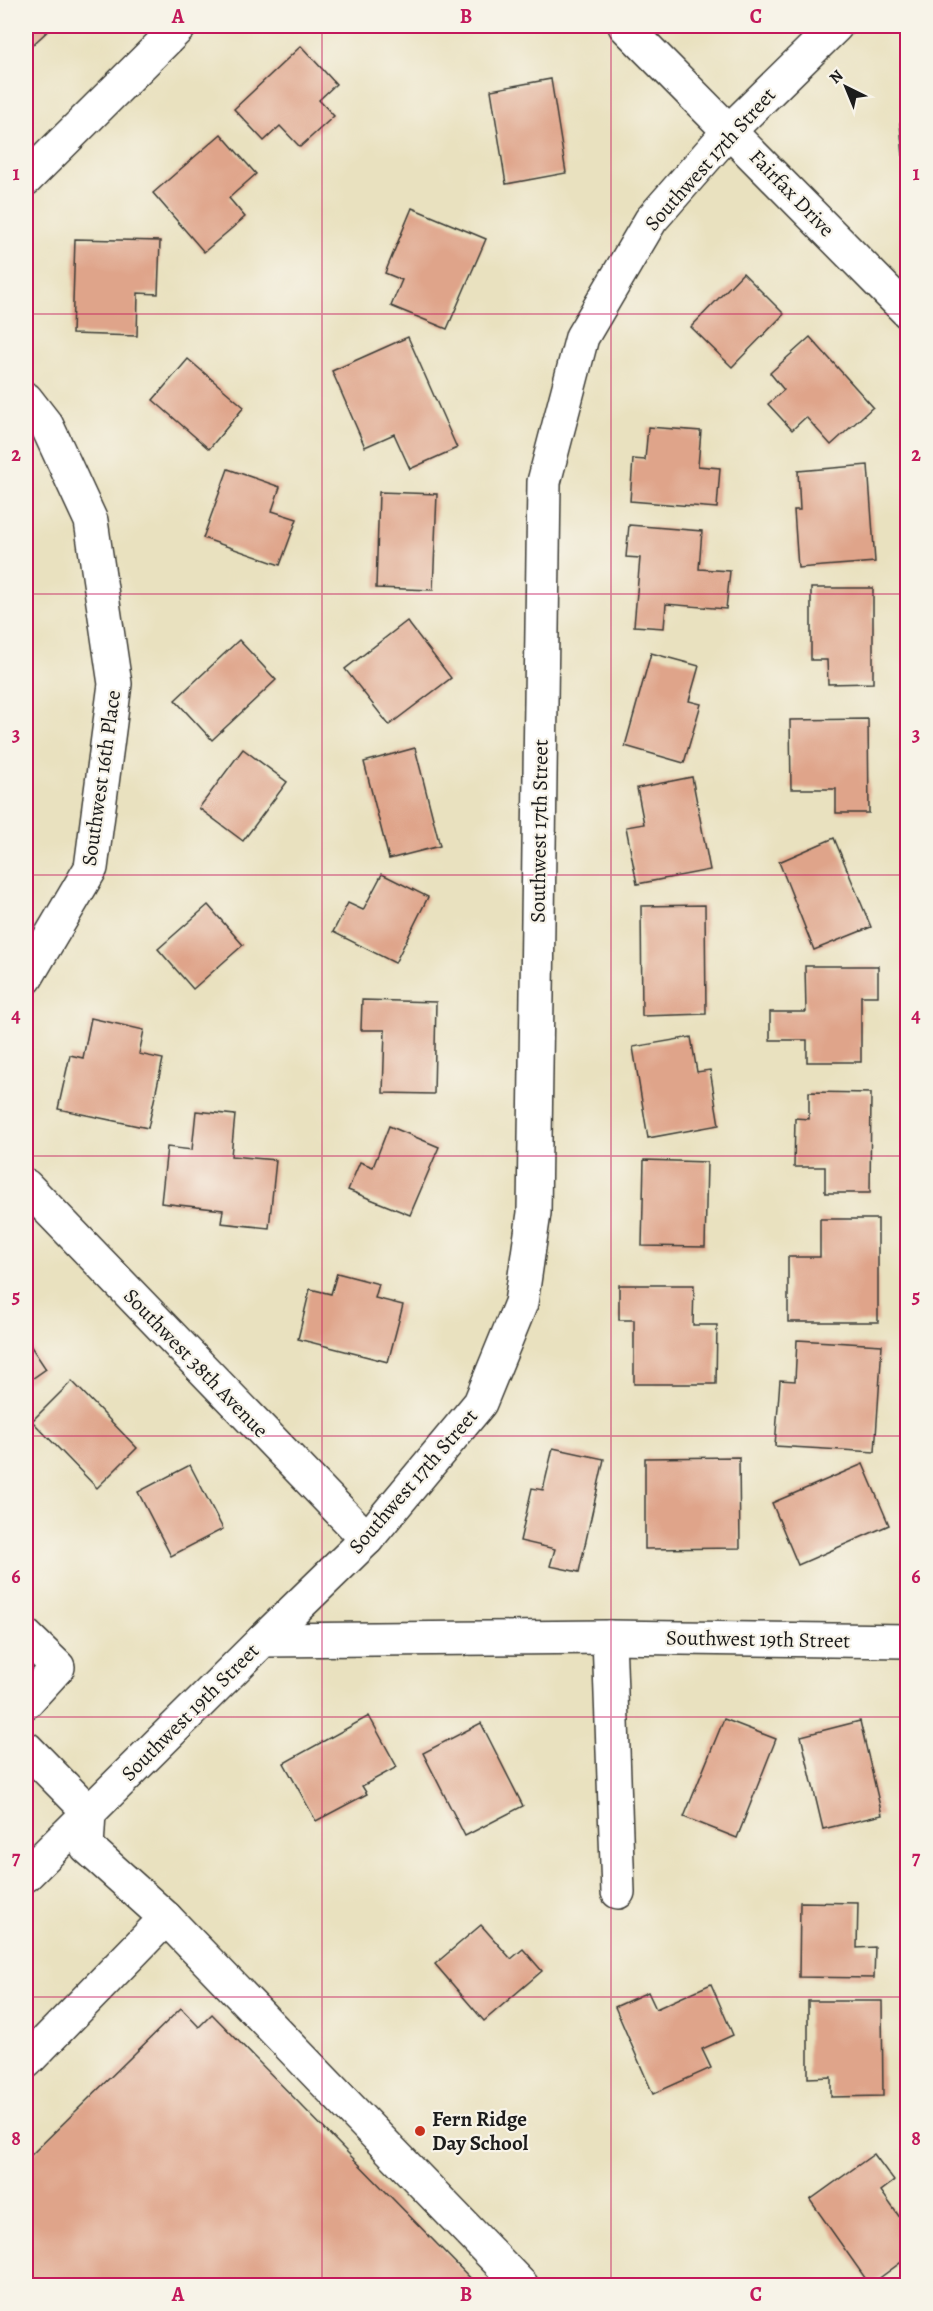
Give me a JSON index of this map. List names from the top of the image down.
{
  "streets": {
    "street": [
      "Southwest 17th Street",
      "Fairfax Drive",
      "Southwest 16th Place",
      "Southwest 38th Avenue",
      "Southwest 19th Street"
    ]
  },
  "crossings": [
    ["Southwest 17th Street", "Fairfax Drive"],
    ["Southwest 17th Street", "Southwest 38th Avenue"],
    ["Southwest 17th Street", "Southwest 19th Street"]
  ],
  "places": ["Fern Ridge Day School"],
  "north": "top left",
  "grid": {
    "columns": ["A", "B", "C"],
    "rows": [
      "1",
      "2",
      "3",
      "4",
      "5",
      "6",
      "7",
      "8"
    ]
  }
}
